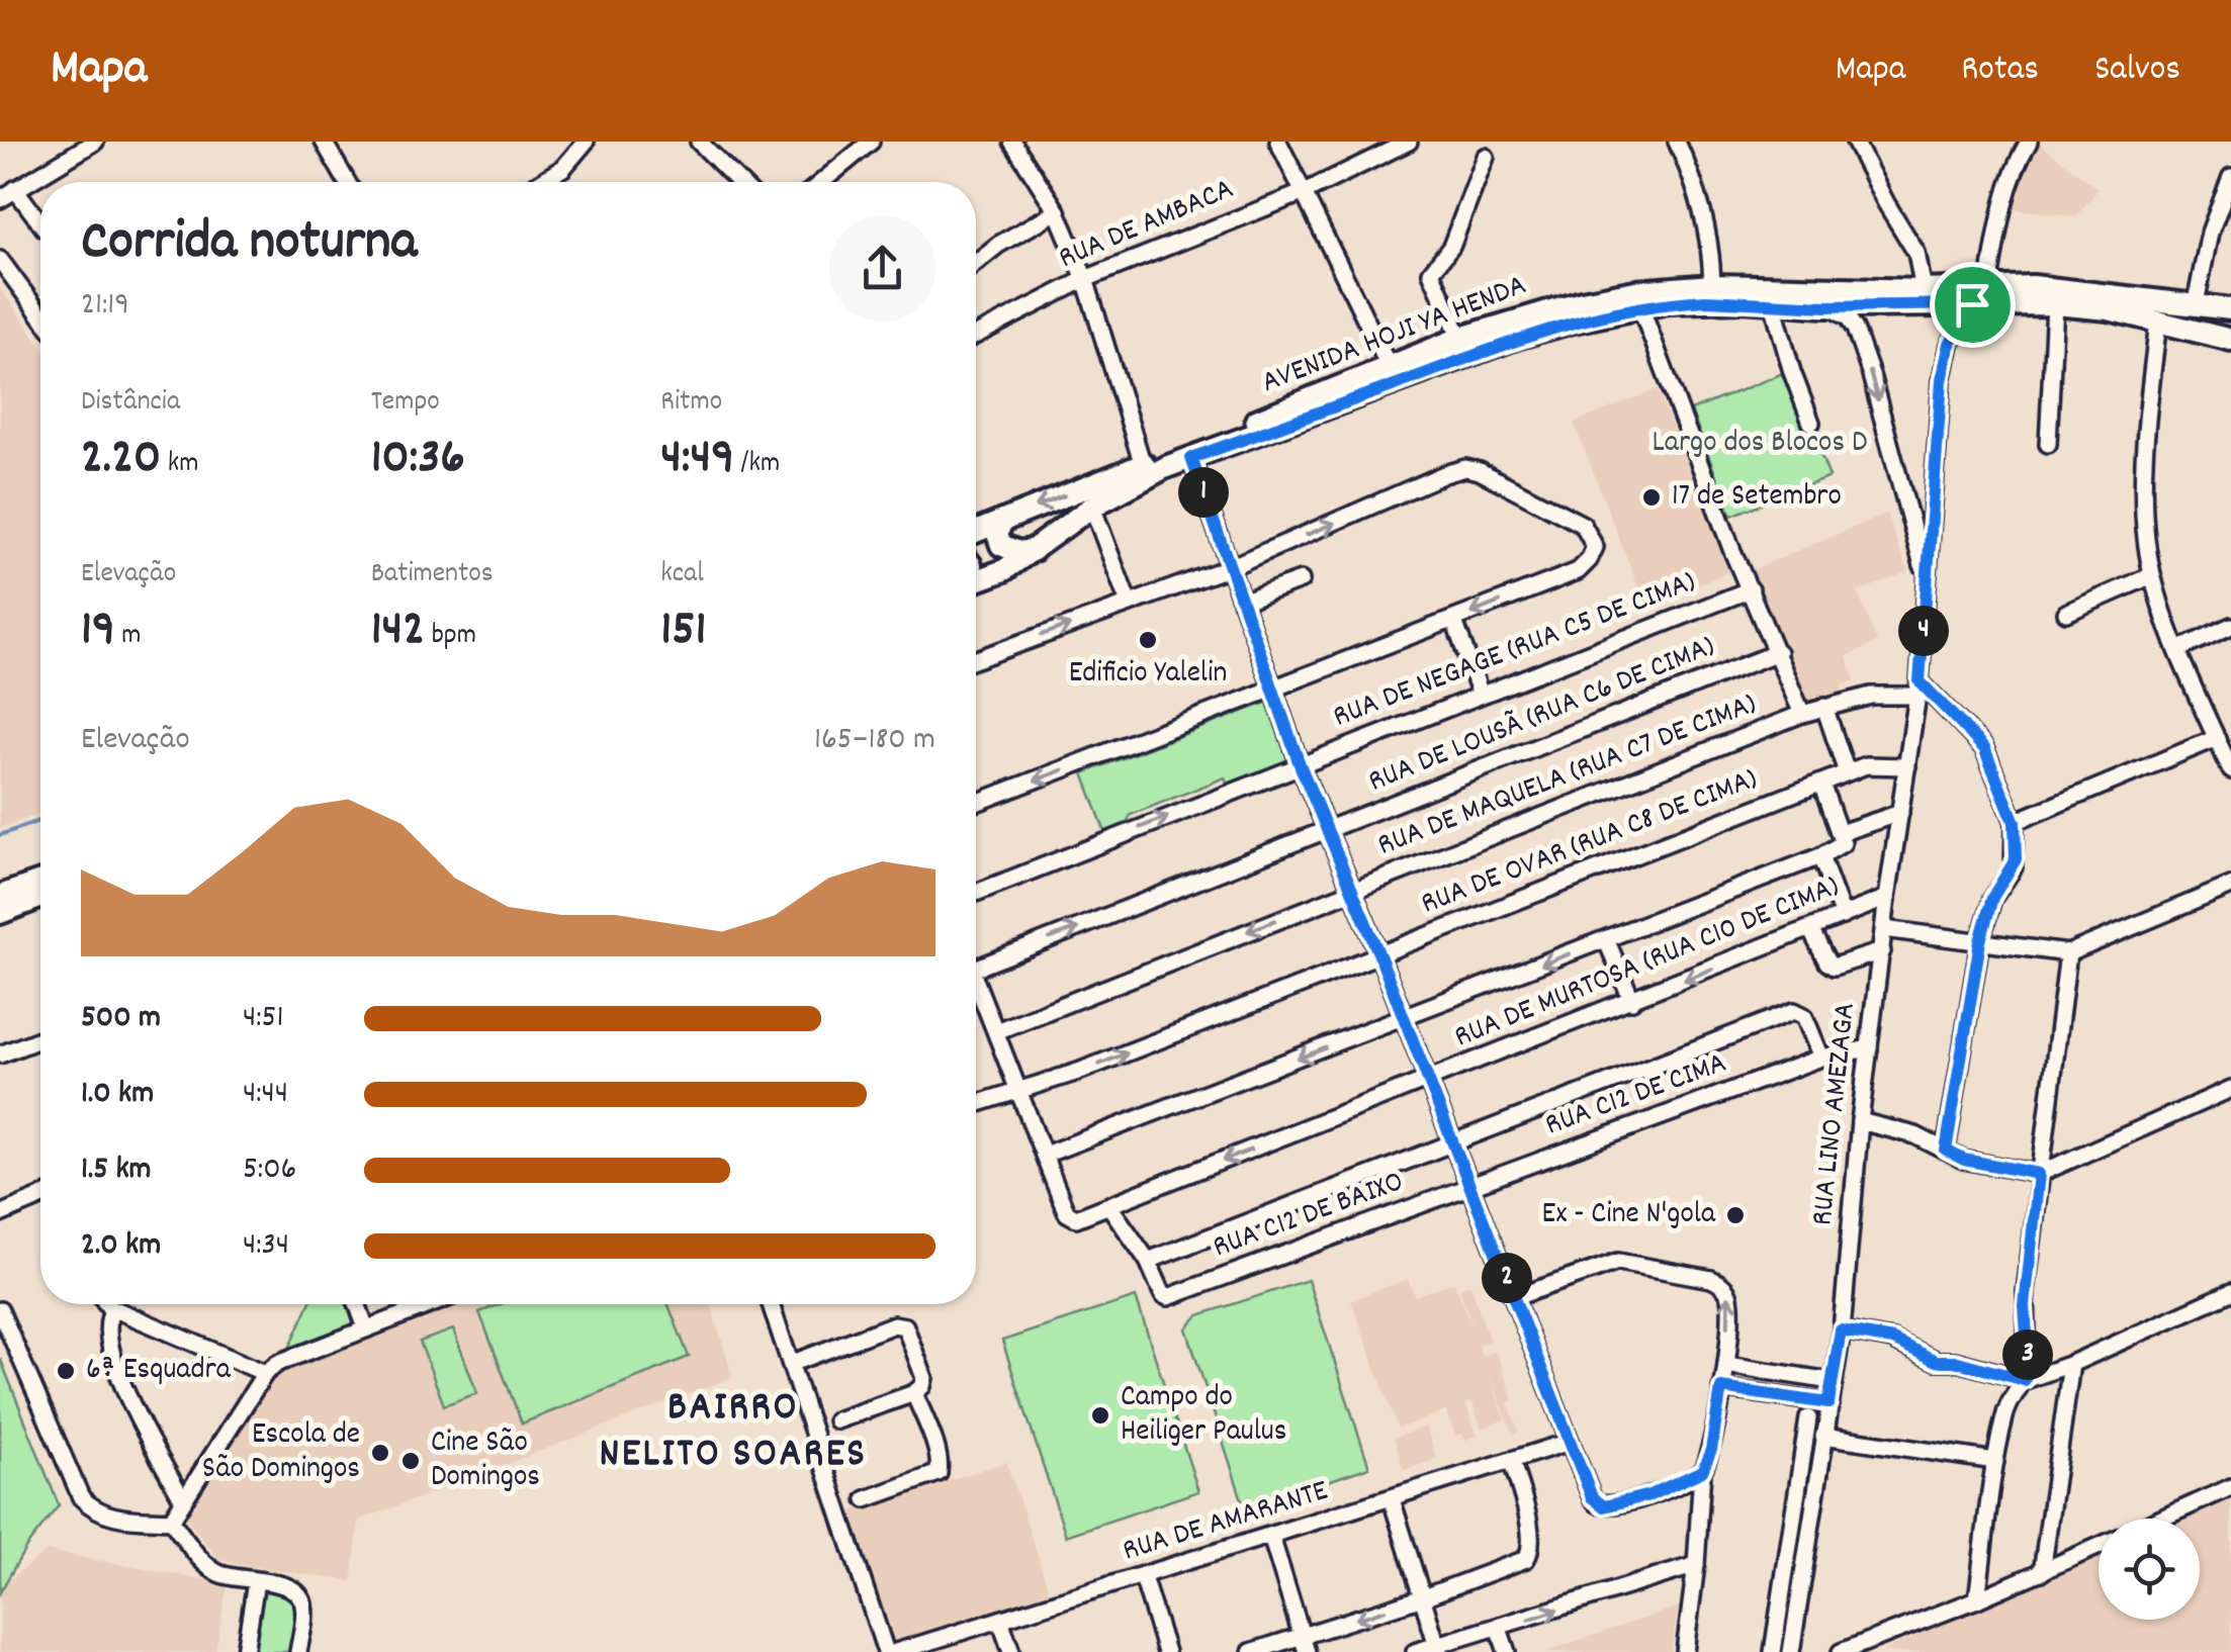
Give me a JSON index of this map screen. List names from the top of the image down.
{
  "streets": {
    "main road": ["AVENIDA HOJI YA HENDA"],
    "street": [
      "RUA DE AMBACA",
      "RUA DE NEGAGE (RUA C5 DE CIMA)",
      "RUA DE LOUSÃ (RUA C6 DE CIMA)",
      "RUA DE MAQUELA (RUA C7 DE CIMA)",
      "RUA DE OVAR (RUA C8 DE CIMA)",
      "RUA DE MURTOSA (RUA C10 DE CIMA)",
      "RUA C12 DE CIMA",
      "RUA LINO AMEZAGA",
      "RUA C12 DE BAIXO",
      "RUA DE AMARANTE"
    ]
  },
  "crossings": [
    ["RUA DE MAQUELA (RUA C7 DE CIMA)", "RUA LINO AMEZAGA"],
    ["RUA DE OVAR (RUA C8 DE CIMA)", "RUA LINO AMEZAGA"],
    ["RUA DE MURTOSA (RUA C10 DE CIMA)", "RUA LINO AMEZAGA"],
    ["RUA C12 DE CIMA", "RUA LINO AMEZAGA"],
    ["RUA C12 DE CIMA", "RUA C12 DE BAIXO"]
  ],
  "one_way": ["RUA DE LOUSÃ (RUA C6 DE CIMA)"],
  "districts": ["BAIRRO NELITO SOARES"],
  "parks": ["Largo dos Blocos D"],
  "places": [
    "17 de Setembro",
    "Edificio Yalelin",
    "Ex - Cine N'gola",
    "6ª Esquadra",
    "Campo do Heiliger Paulus",
    "Escola de São Domingos",
    "Cine São Domingos"
  ],
  "page": {
    "header": "Mapa",
    "nav": ["Mapa", "Rotas", "Salvos"],
    "heading": ["Corrida noturna", "21:19"],
    "stats": [
      ["Distância", "2.20 km"],
      ["Tempo", "10:36"],
      ["Ritmo", "4:49 /km"],
      ["Elevação", "19 m"],
      ["Batimentos", "142 bpm"],
      ["kcal", "151"]
    ],
    "pins": [
      "1",
      "4",
      "2",
      "3"
    ],
    "chart": ["Elevação", "165–180 m"],
    "list": [
      {
        "name": "500 m",
        "note": "4:51"
      },
      {
        "name": "1.0 km",
        "note": "4:44"
      },
      {
        "name": "1.5 km",
        "note": "5:06"
      },
      {
        "name": "2.0 km",
        "note": "4:34"
      }
    ]
  }
}
